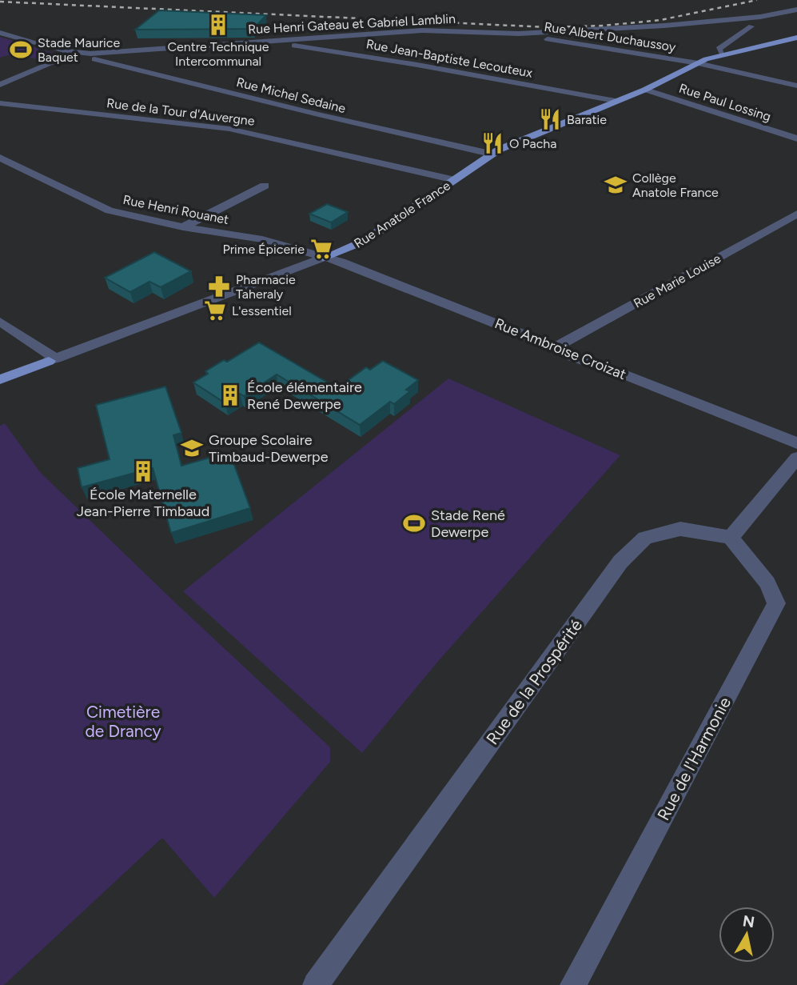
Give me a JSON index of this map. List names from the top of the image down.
{
  "streets": {
    "main road": ["Rue Anatole France"],
    "street": [
      "Rue Henri Gateau et Gabriel Lamblin",
      "Rue Albert Duchaussoy",
      "Rue Jean-Baptiste Lecouteux",
      "Rue Michel Sedaine",
      "Rue Paul Lossing",
      "Rue de la Tour d'Auvergne",
      "Rue Henri Rouanet",
      "Rue Marie Louise",
      "Rue Ambroise Croizat",
      "Rue de la Prospérité",
      "Rue de l'Harmonie"
    ]
  },
  "crossings": [
    ["Rue Henri Gateau et Gabriel Lamblin", "Rue Albert Duchaussoy"],
    ["Rue Henri Gateau et Gabriel Lamblin", "Rue Jean-Baptiste Lecouteux"],
    ["Rue Henri Gateau et Gabriel Lamblin", "Rue Michel Sedaine"],
    ["Rue Albert Duchaussoy", "Rue Anatole France"],
    ["Rue Jean-Baptiste Lecouteux", "Rue Anatole France"],
    ["Rue Michel Sedaine", "Rue Anatole France"],
    ["Rue Paul Lossing", "Rue Anatole France"],
    ["Rue de la Tour d'Auvergne", "Rue Anatole France"],
    ["Rue Henri Rouanet", "Rue Anatole France"],
    ["Rue Henri Rouanet", "Rue Ambroise Croizat"],
    ["Rue Anatole France", "Rue Ambroise Croizat"],
    ["Rue Marie Louise", "Rue Ambroise Croizat"],
    ["Rue de la Prospérité", "Rue de l'Harmonie"]
  ],
  "parks": ["Cimetière de Drancy"],
  "places": {
    "building": ["Centre Technique Intercommunal", "École élémentaire René Dewerpe", "École Maternelle Jean-Pierre Timbaud"],
    "sports": ["Stade Maurice Baquet", "Stade René Dewerpe"],
    "restaurant": ["Baratie", "O Pacha"],
    "school or university": ["Collège Anatole France", "Groupe Scolaire Timbaud-Dewerpe"],
    "supermarket": ["Prime Épicerie", "L'essentiel"],
    "pharmacy": ["Pharmacie Taheraly"]
  },
  "north": "top"
}
